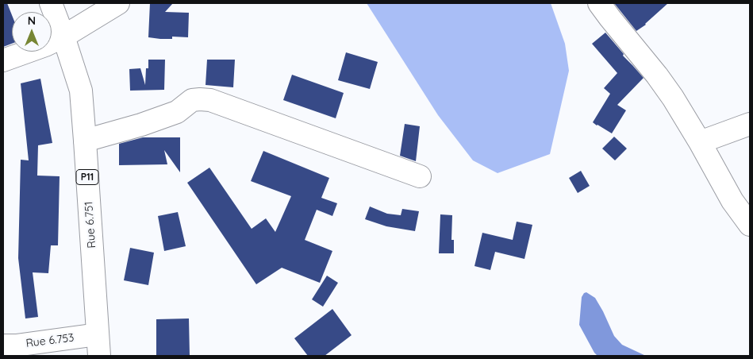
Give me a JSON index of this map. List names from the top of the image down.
{
  "streets": {
    "street": ["P11", "Rue 6.751", "Rue 6.753"]
  },
  "crossings": [
    ["Rue 6.751", "Rue 6.753"]
  ],
  "north": "top"
}
